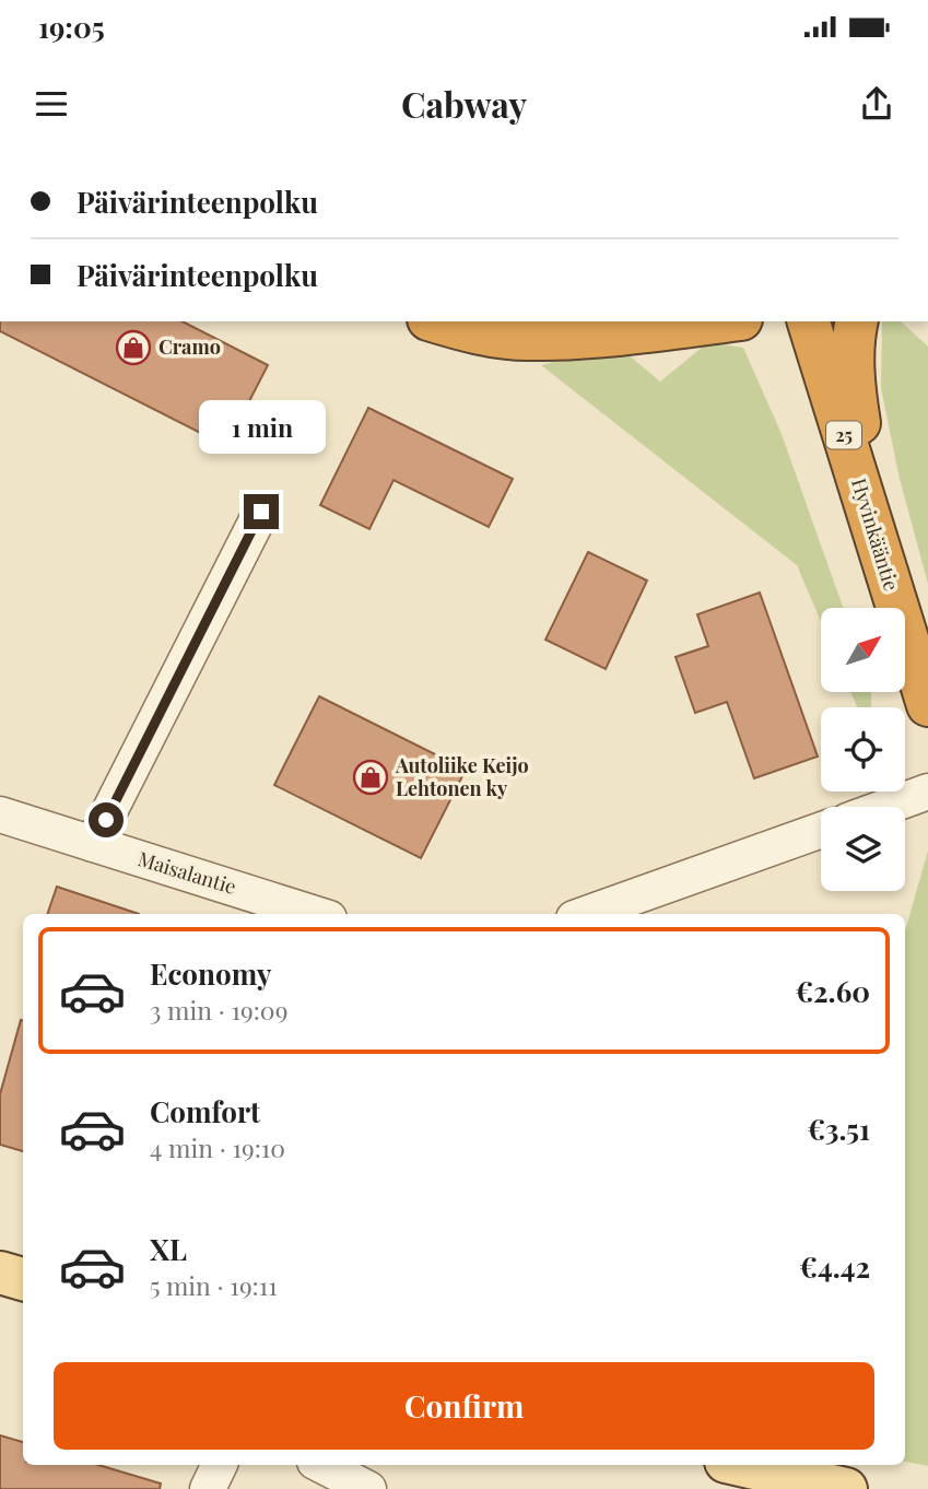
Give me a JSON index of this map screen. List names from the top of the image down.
{
  "streets": {
    "highway": ["25", "Hyvinkääntie"],
    "street": ["Maisalantie"]
  },
  "places": {
    "shop": ["Cramo", "Autoliike Keijo Lehtonen ky"]
  },
  "north": "top right",
  "page": {
    "status": "19:05",
    "header": "Cabway",
    "banner": ["Päivärinteenpolku", "Päivärinteenpolku"],
    "bubble": "1 min",
    "list": [
      {
        "name": "Economy",
        "note": "3 min · 19:09",
        "value": "€2.60"
      },
      {
        "name": "Comfort",
        "note": "4 min · 19:10",
        "value": "€3.51"
      },
      {
        "name": "XL",
        "note": "5 min · 19:11",
        "value": "€4.42"
      }
    ],
    "buttons": "Confirm"
  }
}
